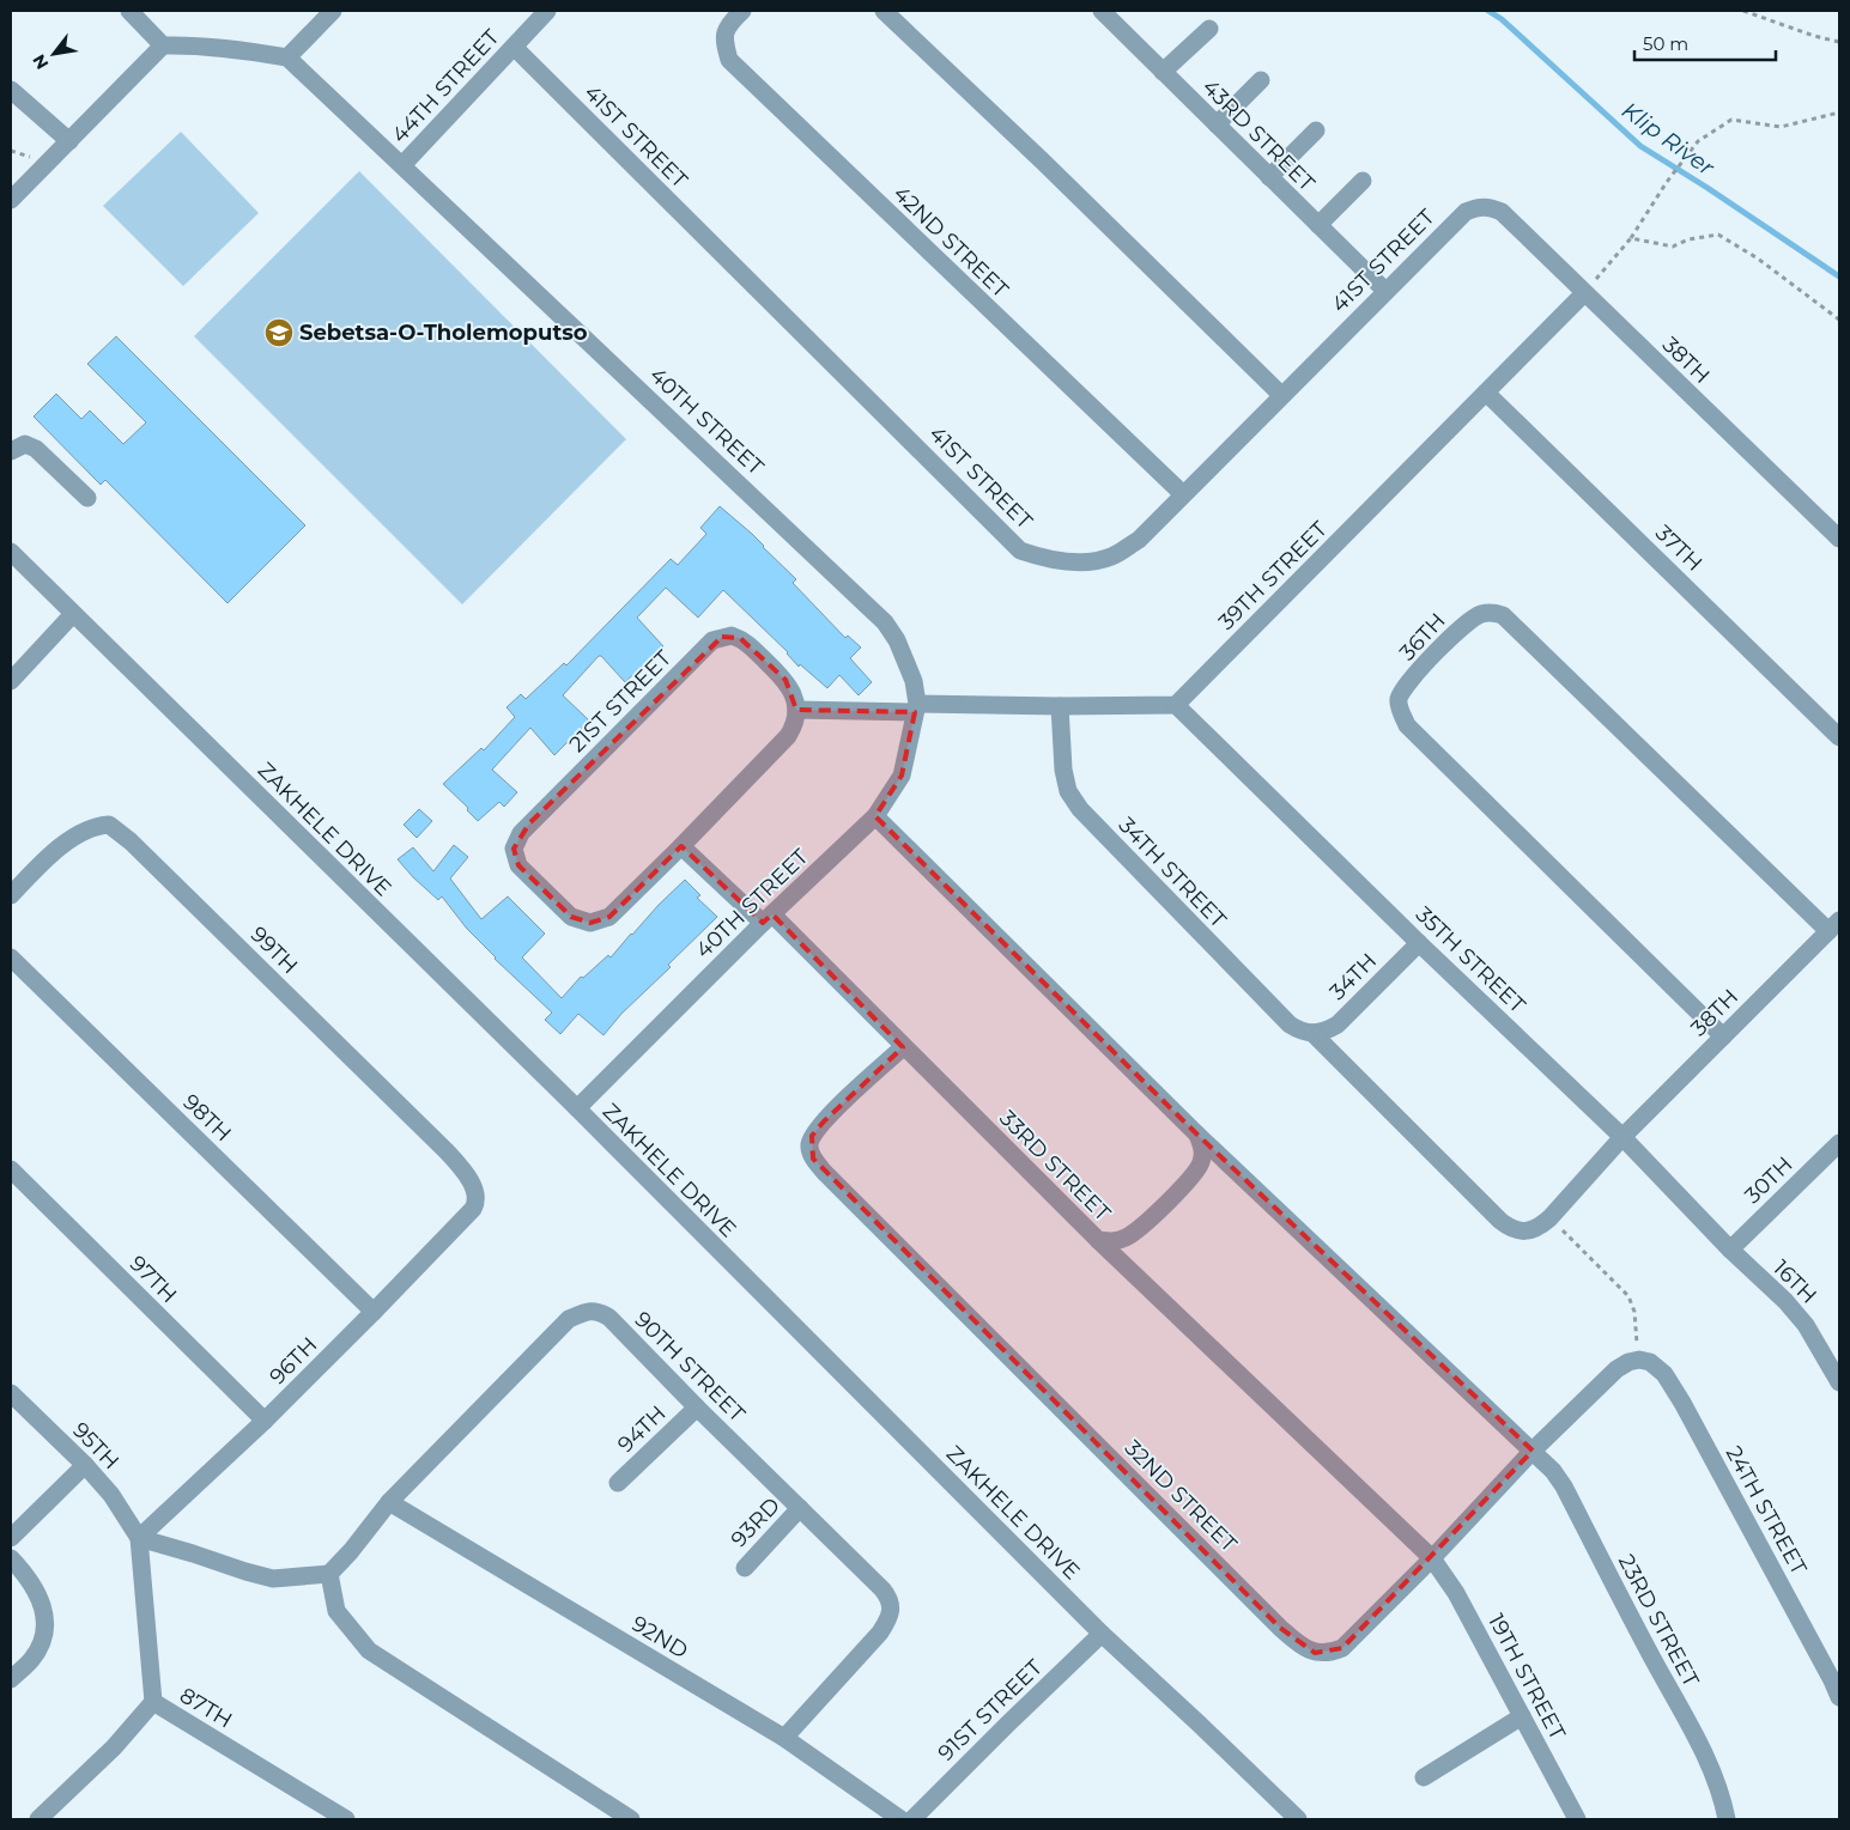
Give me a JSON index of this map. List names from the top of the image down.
{
  "streets": {
    "street": [
      "44TH STREET",
      "43RD STREET",
      "41ST STREET",
      "42ND STREET",
      "38TH",
      "40TH STREET",
      "37TH",
      "39TH STREET",
      "36TH",
      "21ST STREET",
      "ZAKHELE DRIVE",
      "34TH STREET",
      "99TH",
      "35TH STREET",
      "34TH",
      "98TH",
      "33RD STREET",
      "30TH",
      "97TH",
      "16TH",
      "96TH",
      "90TH STREET",
      "94TH",
      "95TH",
      "32ND STREET",
      "24TH STREET",
      "93RD",
      "23RD STREET",
      "92ND",
      "19TH STREET",
      "87TH",
      "91ST STREET"
    ]
  },
  "crossings": [
    ["44TH STREET", "41ST STREET"],
    ["44TH STREET", "40TH STREET"],
    ["43RD STREET", "41ST STREET"],
    ["41ST STREET", "42ND STREET"],
    ["41ST STREET", "38TH"],
    ["38TH", "39TH STREET"],
    ["38TH", "36TH"],
    ["38TH", "35TH STREET"],
    ["40TH STREET", "ZAKHELE DRIVE"],
    ["40TH STREET", "33RD STREET"],
    ["37TH", "39TH STREET"],
    ["39TH STREET", "35TH STREET"],
    ["21ST STREET", "33RD STREET"],
    ["ZAKHELE DRIVE", "91ST STREET"],
    ["34TH STREET", "34TH"],
    ["99TH", "96TH"],
    ["35TH STREET", "34TH"],
    ["35TH STREET", "30TH"],
    ["35TH STREET", "16TH"],
    ["98TH", "96TH"],
    ["33RD STREET", "32ND STREET"],
    ["33RD STREET", "23RD STREET"],
    ["33RD STREET", "19TH STREET"],
    ["30TH", "16TH"],
    ["97TH", "96TH"],
    ["96TH", "95TH"],
    ["96TH", "87TH"],
    ["90TH STREET", "94TH"],
    ["90TH STREET", "93RD"],
    ["90TH STREET", "92ND"],
    ["95TH", "87TH"],
    ["32ND STREET", "24TH STREET"],
    ["32ND STREET", "23RD STREET"],
    ["32ND STREET", "19TH STREET"]
  ],
  "water": ["Klip River"],
  "places": {
    "school or university": ["Sebetsa-O-Tholemoputso"]
  },
  "scale_bar": "50 m",
  "north": "bottom left"
}
